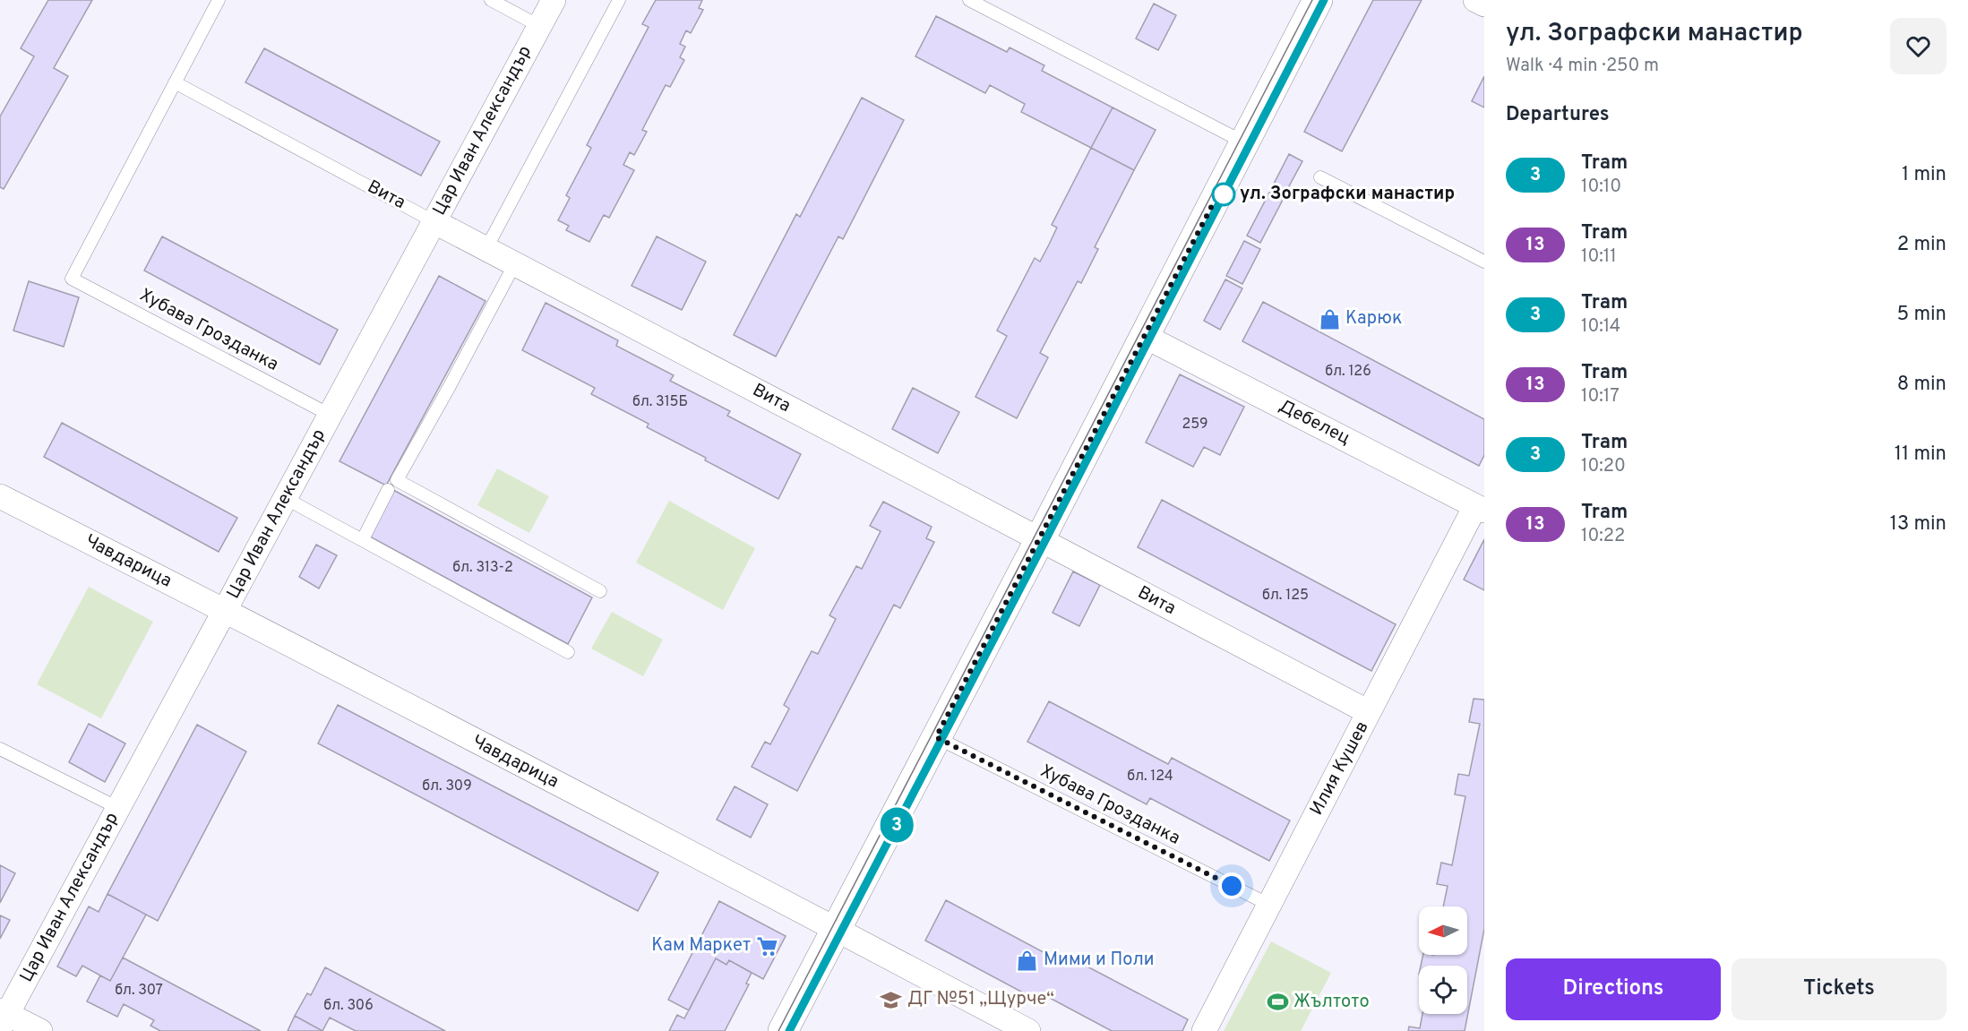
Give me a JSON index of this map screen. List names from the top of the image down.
{
  "streets": {
    "street": [
      "Цар Иван Александър",
      "Вита",
      "Дебелец",
      "Чавдарица",
      "Илия Кушев"
    ],
    "lane": ["Хубава Грозданка"]
  },
  "crossings": [
    ["Цар Иван Александър", "Вита"],
    ["Цар Иван Александър", "Хубава Грозданка"],
    ["Цар Иван Александър", "Чавдарица"],
    ["Вита", "Хубава Грозданка"],
    ["Вита", "Илия Кушев"],
    ["Хубава Грозданка", "Илия Кушев"],
    ["Дебелец", "Илия Кушев"]
  ],
  "places": {
    "other": ["ул. Зографски манастир"],
    "shop": ["Карюк", "Мими и Поли"],
    "supermarket": ["Кам Маркет"],
    "school or university": ["ДГ №51 „Щурче“"],
    "sports": ["Жълтото"]
  },
  "lines": ["tram line 3"],
  "house_numbers": [
    "бл. 126",
    "бл. 315Б",
    "259",
    "бл. 313-2",
    "бл. 125",
    "бл. 124",
    "бл. 309",
    "бл. 307",
    "бл. 306"
  ],
  "north": "left",
  "page": {
    "on_map": "3",
    "heading": [
      ["ул. Зографски манастир", "Walk · 4 min · 250 m"],
      "Departures"
    ],
    "list": [
      {
        "mark": "3",
        "name": "Tram",
        "note": "10:10",
        "value": "1 min"
      },
      {
        "mark": "13",
        "name": "Tram",
        "note": "10:11",
        "value": "2 min"
      },
      {
        "mark": "3",
        "name": "Tram",
        "note": "10:14",
        "value": "5 min"
      },
      {
        "mark": "13",
        "name": "Tram",
        "note": "10:17",
        "value": "8 min"
      },
      {
        "mark": "3",
        "name": "Tram",
        "note": "10:20",
        "value": "11 min"
      },
      {
        "mark": "13",
        "name": "Tram",
        "note": "10:22",
        "value": "13 min"
      }
    ],
    "buttons": ["Directions", "Tickets"]
  }
}
